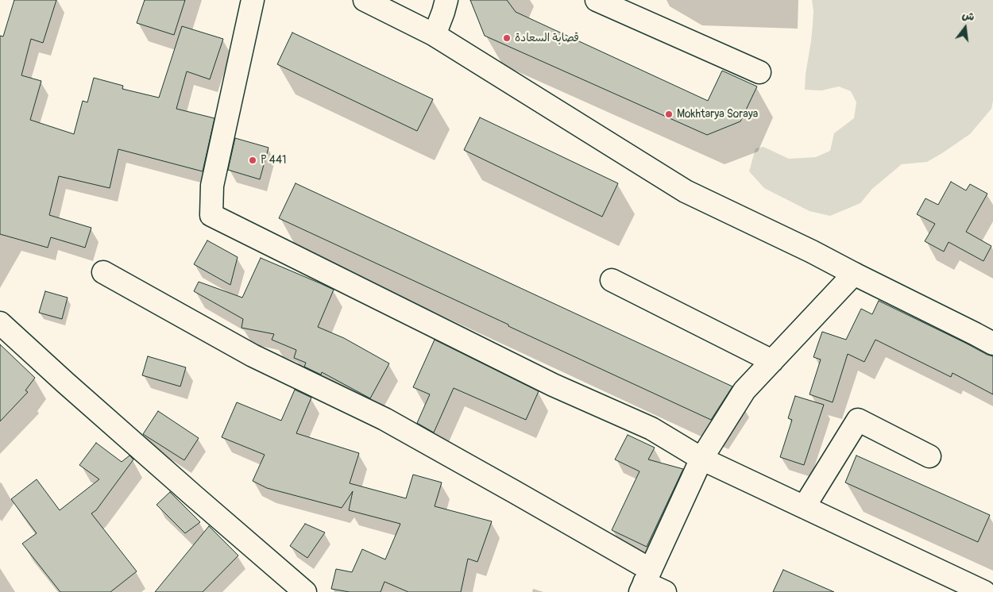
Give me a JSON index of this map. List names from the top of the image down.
{
  "places": ["قصابة السعادة", "Mokhtarya Soraya", "P 441"],
  "north": "top"
}
